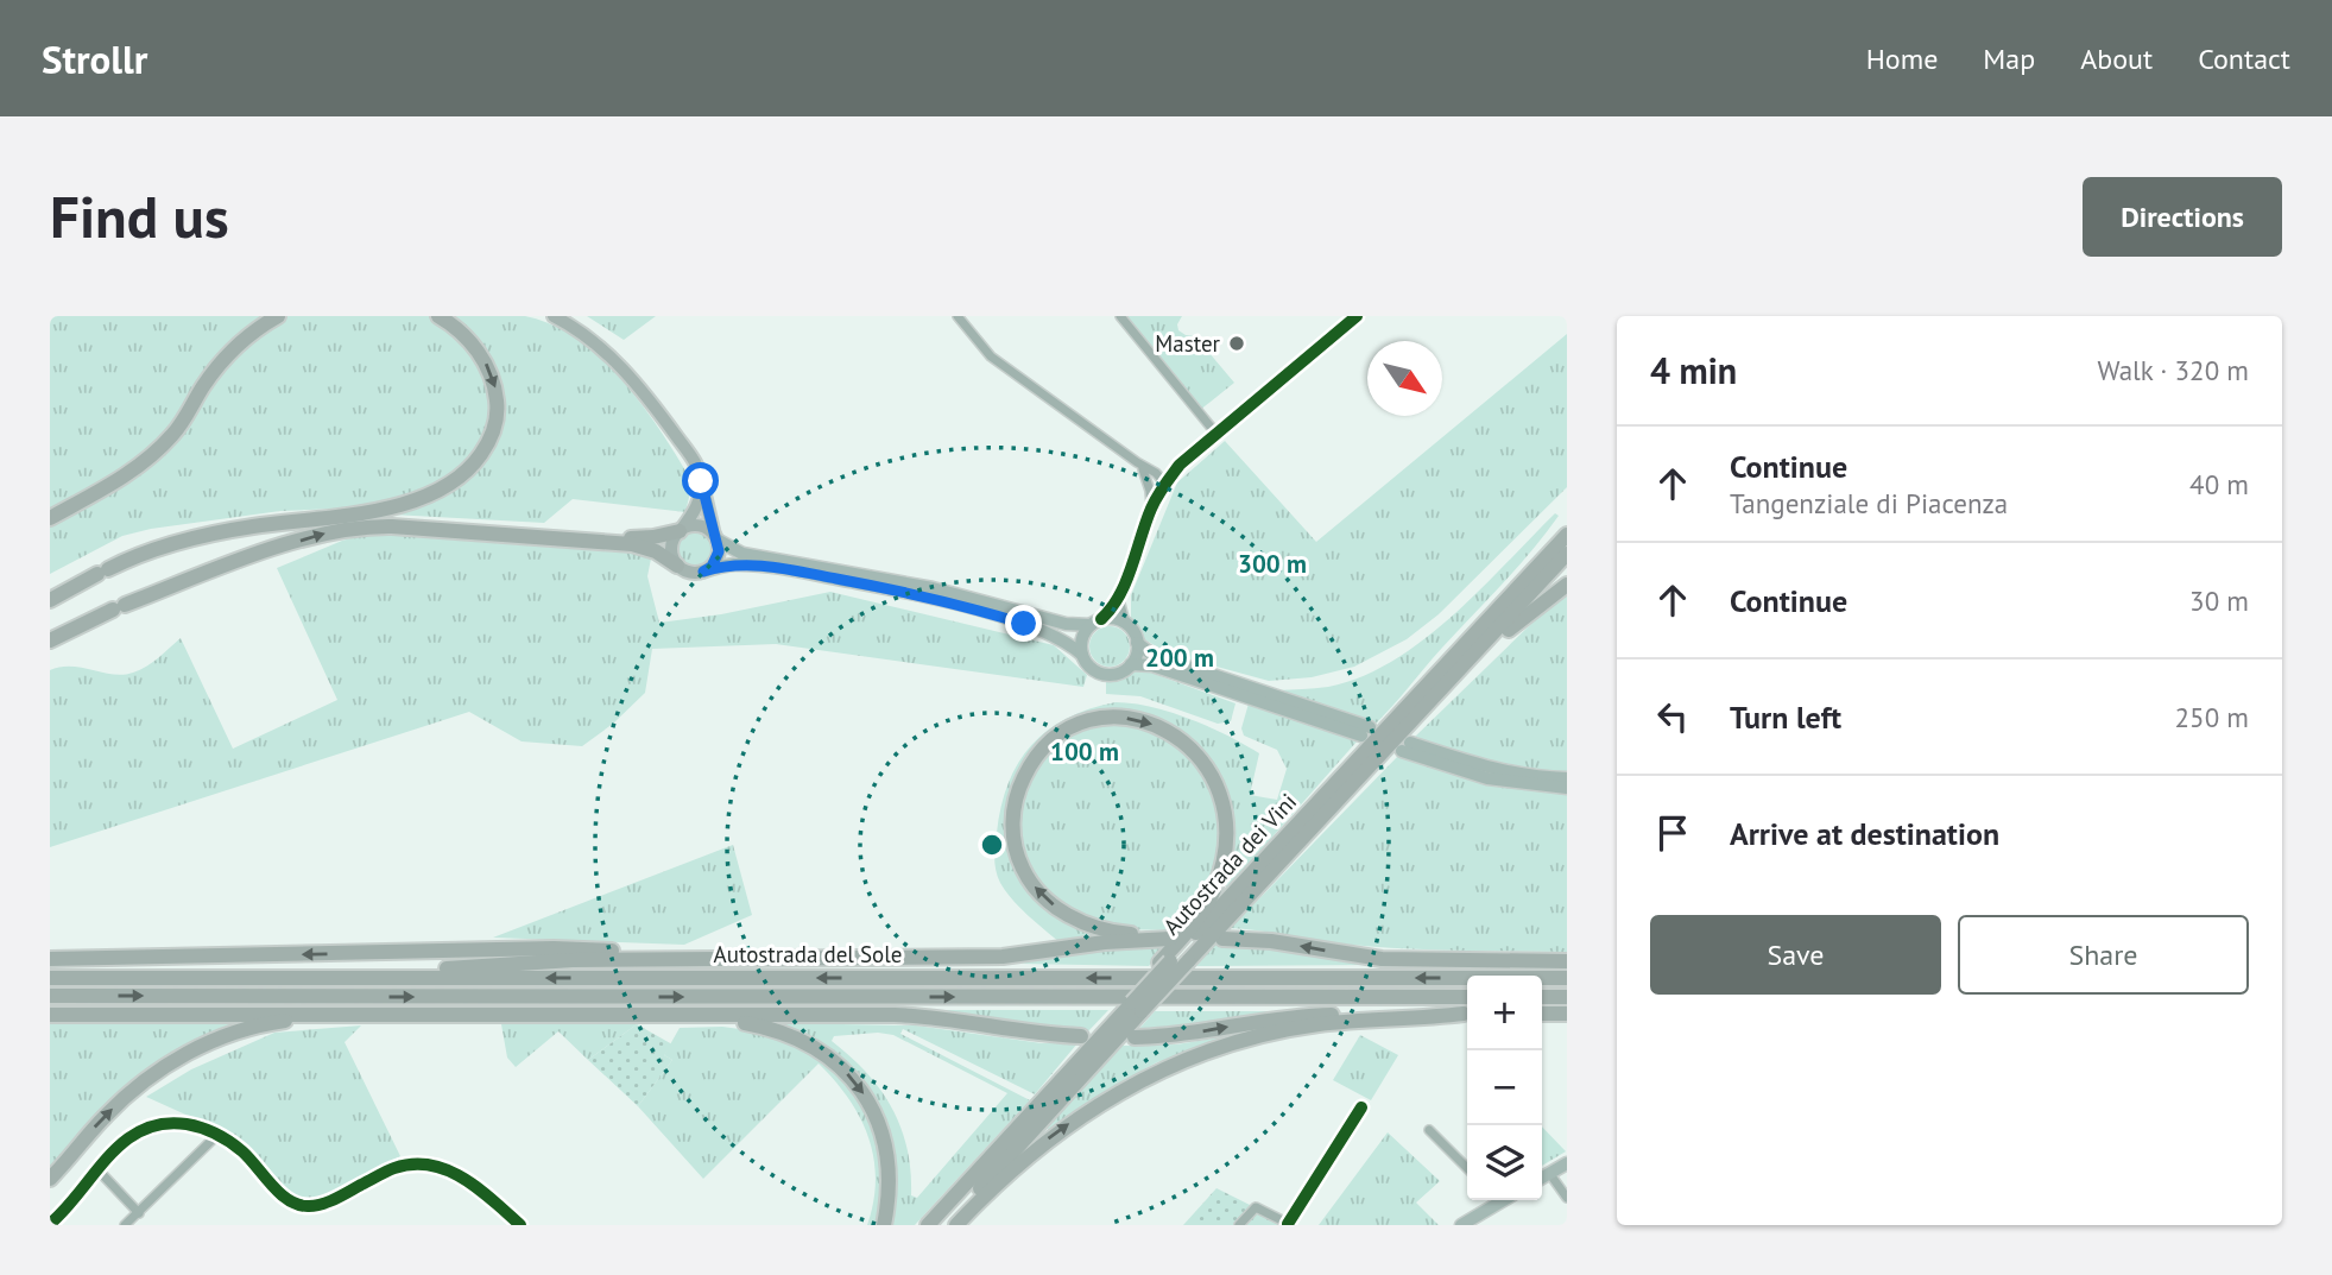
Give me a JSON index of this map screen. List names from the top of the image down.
{
  "streets": {
    "highway": ["Autostrada dei Vini", "Autostrada del Sole"]
  },
  "places": ["Master"],
  "north": "bottom right",
  "page": {
    "header": "Strollr",
    "nav": [
      "Home",
      "Map",
      "About",
      "Contact"
    ],
    "buttons": [
      "Directions",
      ["Save", "Share"]
    ],
    "title": "Find us",
    "heading": ["4 min", "Walk · 320 m"],
    "list": [
      ["Continue", "Tangenziale di Piacenza", "40 m"],
      ["Continue", "30 m"],
      ["Turn left", "250 m"],
      "Arrive at destination"
    ],
    "map_buttons": ["+", "−"]
  },
  "rings": ["300 m", "200 m", "100 m"]
}
